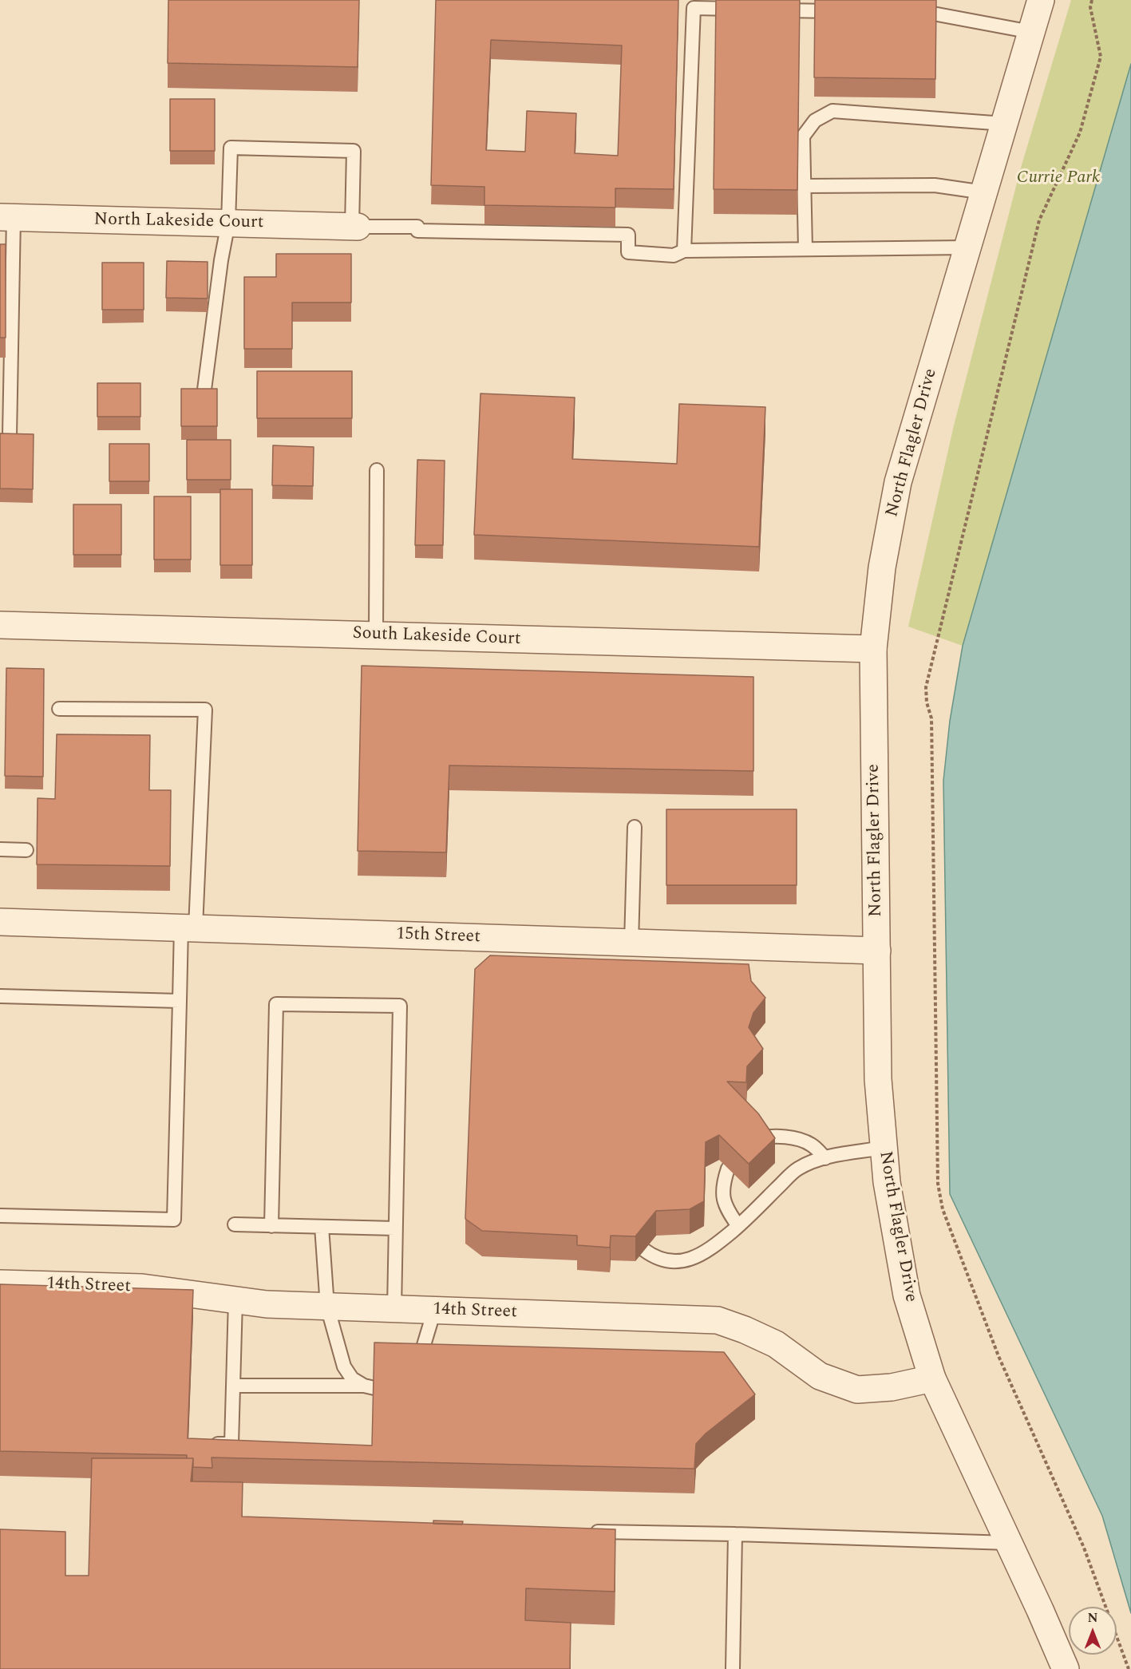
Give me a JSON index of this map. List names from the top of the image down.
{
  "streets": {
    "street": [
      "North Lakeside Court",
      "North Flagler Drive",
      "South Lakeside Court",
      "15th Street",
      "14th Street"
    ]
  },
  "crossings": [
    ["North Flagler Drive", "South Lakeside Court"],
    ["North Flagler Drive", "15th Street"],
    ["North Flagler Drive", "14th Street"]
  ],
  "parks": ["Currie Park"],
  "north": "top"
}
